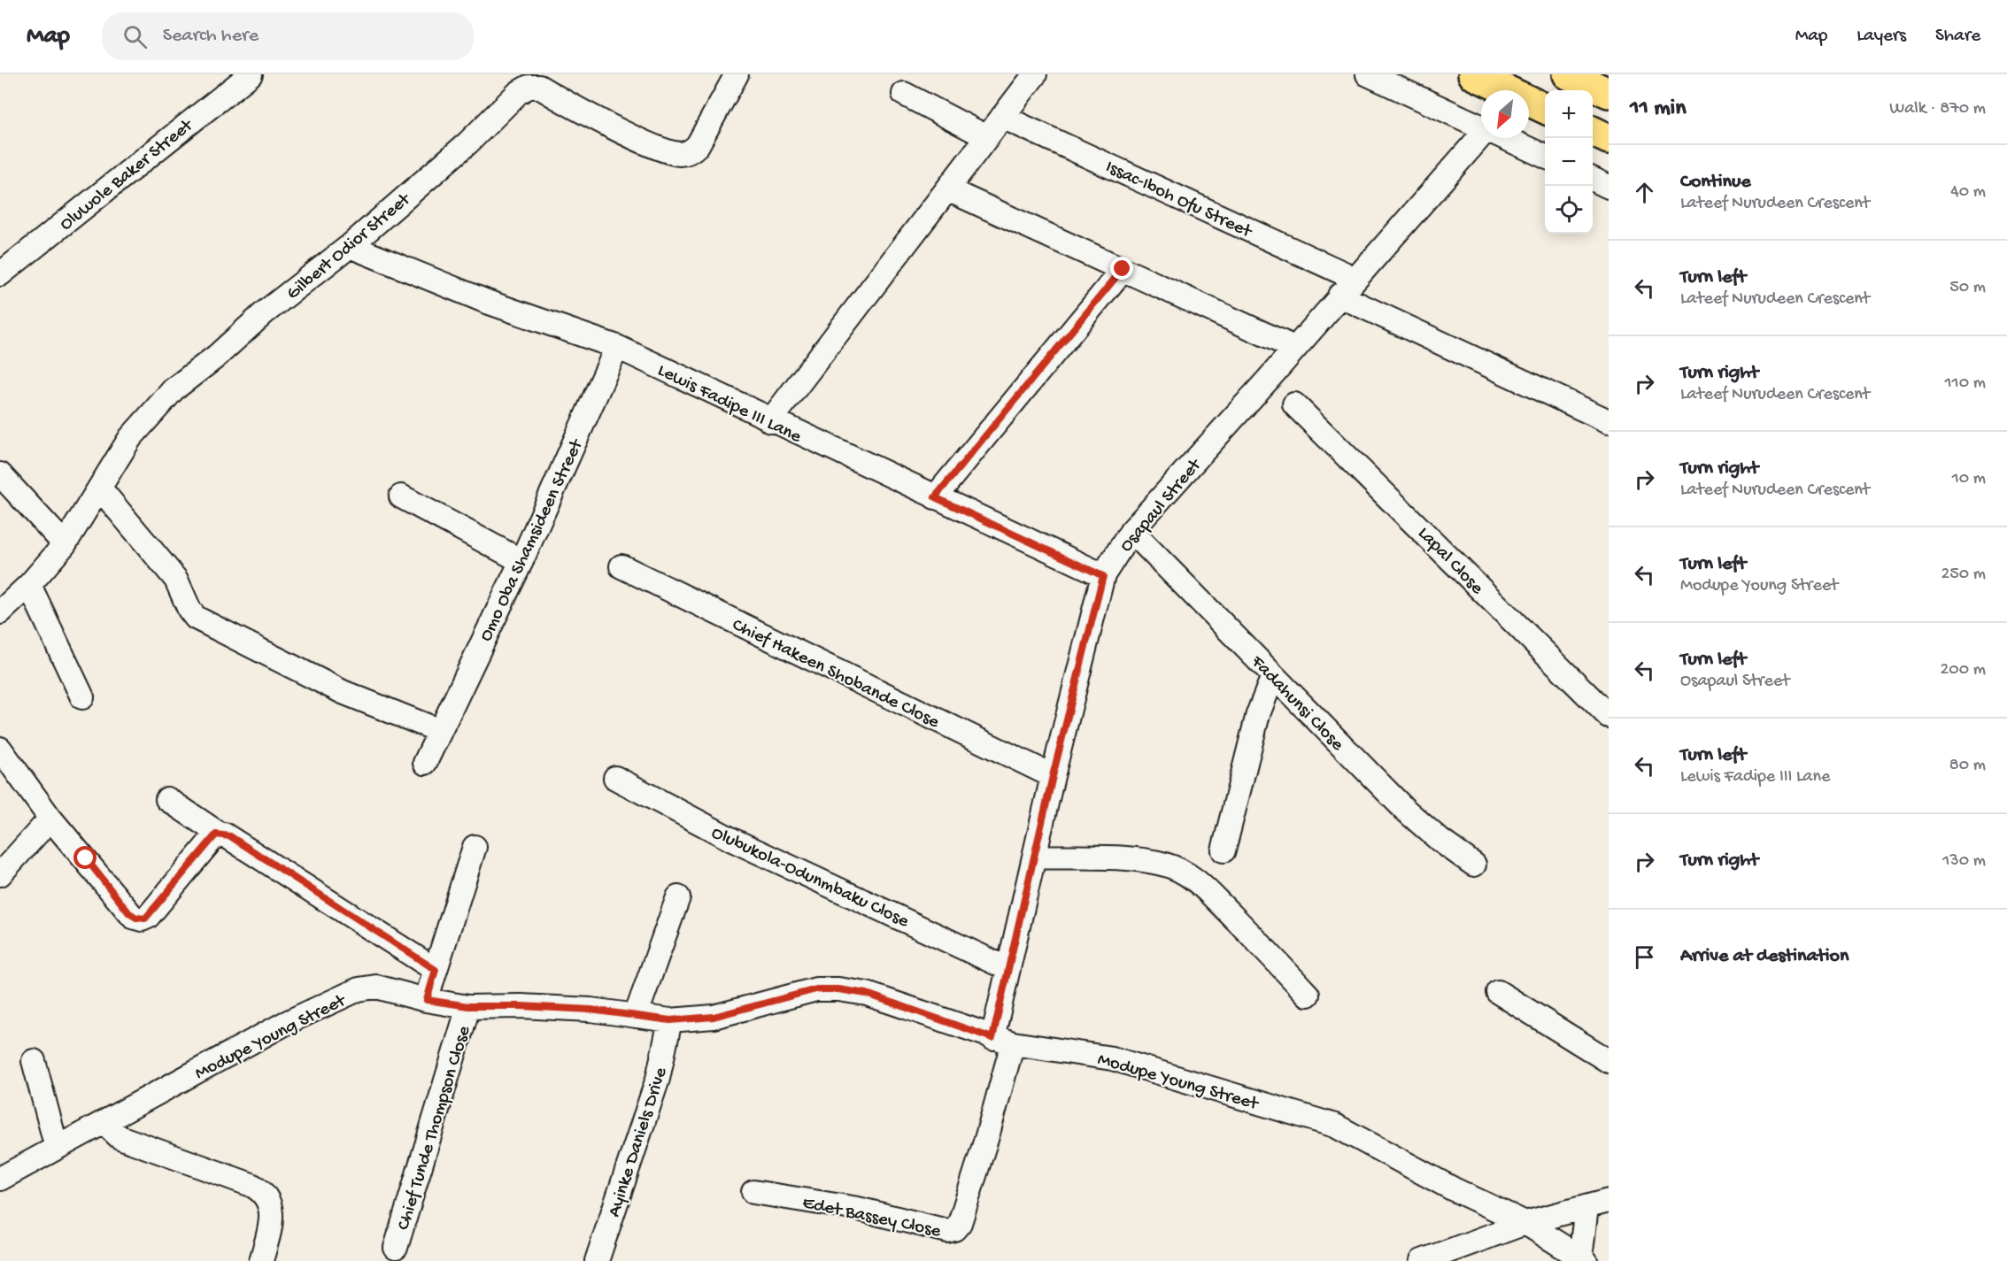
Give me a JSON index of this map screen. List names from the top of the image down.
{
  "streets": {
    "street": [
      "Oluwole Baker Street",
      "Issac-Iboh Ofu Street",
      "Gilbert Odior Street",
      "Lewis Fadipe III Lane",
      "Osapaul Street",
      "Omo Oba Shamsideen Street",
      "Lapal Close",
      "Chief Hakeen Shobande Close",
      "Fadahunsi Close",
      "Olubukola-Odunmbaku Close",
      "Modupe Young Street",
      "Chief Tunde Thompson Close",
      "Ayinke Daniels Drive",
      "Edet Bassey Close"
    ]
  },
  "crossings": [
    ["Issac-Iboh Ofu Street", "Osapaul Street"],
    ["Gilbert Odior Street", "Lewis Fadipe III Lane"],
    ["Lewis Fadipe III Lane", "Osapaul Street"],
    ["Lewis Fadipe III Lane", "Omo Oba Shamsideen Street"],
    ["Osapaul Street", "Chief Hakeen Shobande Close"],
    ["Osapaul Street", "Fadahunsi Close"],
    ["Osapaul Street", "Olubukola-Odunmbaku Close"],
    ["Osapaul Street", "Modupe Young Street"],
    ["Osapaul Street", "Edet Bassey Close"],
    ["Modupe Young Street", "Chief Tunde Thompson Close"],
    ["Modupe Young Street", "Ayinke Daniels Drive"],
    ["Modupe Young Street", "Edet Bassey Close"]
  ],
  "north": "bottom left",
  "page": {
    "header": "Map",
    "search": "Search here",
    "nav": ["Map", "Layers", "Share"],
    "heading": ["11 min", "Walk · 870 m"],
    "map_buttons": ["+", "−"],
    "list": [
      ["Continue", "Lateef Nurudeen Crescent", "40 m"],
      ["Turn left", "Lateef Nurudeen Crescent", "50 m"],
      ["Turn right", "Lateef Nurudeen Crescent", "110 m"],
      ["Turn right", "Lateef Nurudeen Crescent", "10 m"],
      ["Turn left", "Modupe Young Street", "250 m"],
      ["Turn left", "Osapaul Street", "200 m"],
      ["Turn left", "Lewis Fadipe III Lane", "80 m"],
      ["Turn right", "130 m"],
      "Arrive at destination"
    ]
  }
}
